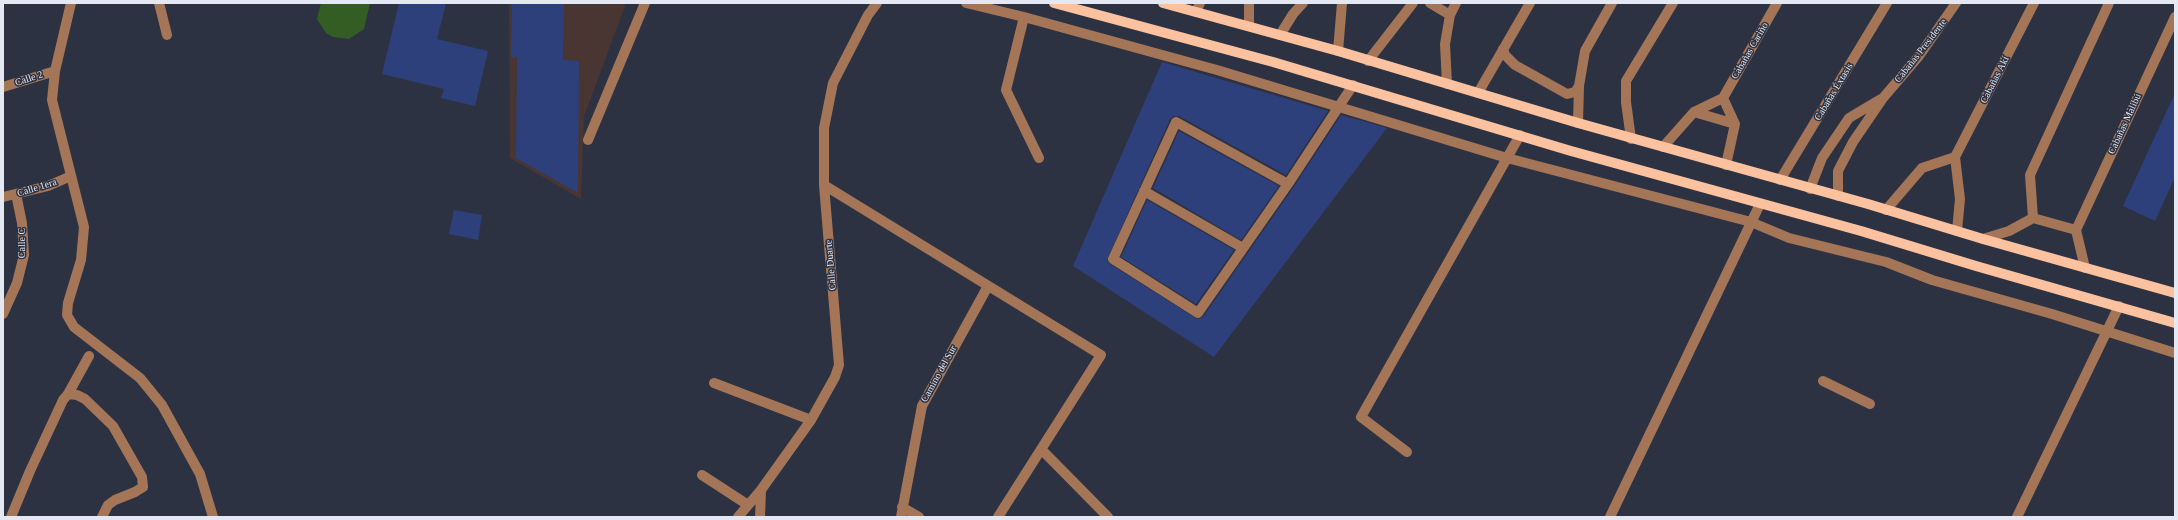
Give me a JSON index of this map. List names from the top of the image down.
{
  "streets": {
    "street": [
      "Cabañas Cariño",
      "Cabañas Presidente",
      "Calle 2",
      "Cabañas Akí",
      "Cabañas Éxtasis",
      "Cabañas Malibú",
      "Calle 1era",
      "Calle C",
      "Calle Duarte",
      "Camino del Sur"
    ]
  },
  "crossings": [
    ["Calle 1era", "Calle C"]
  ]
}
